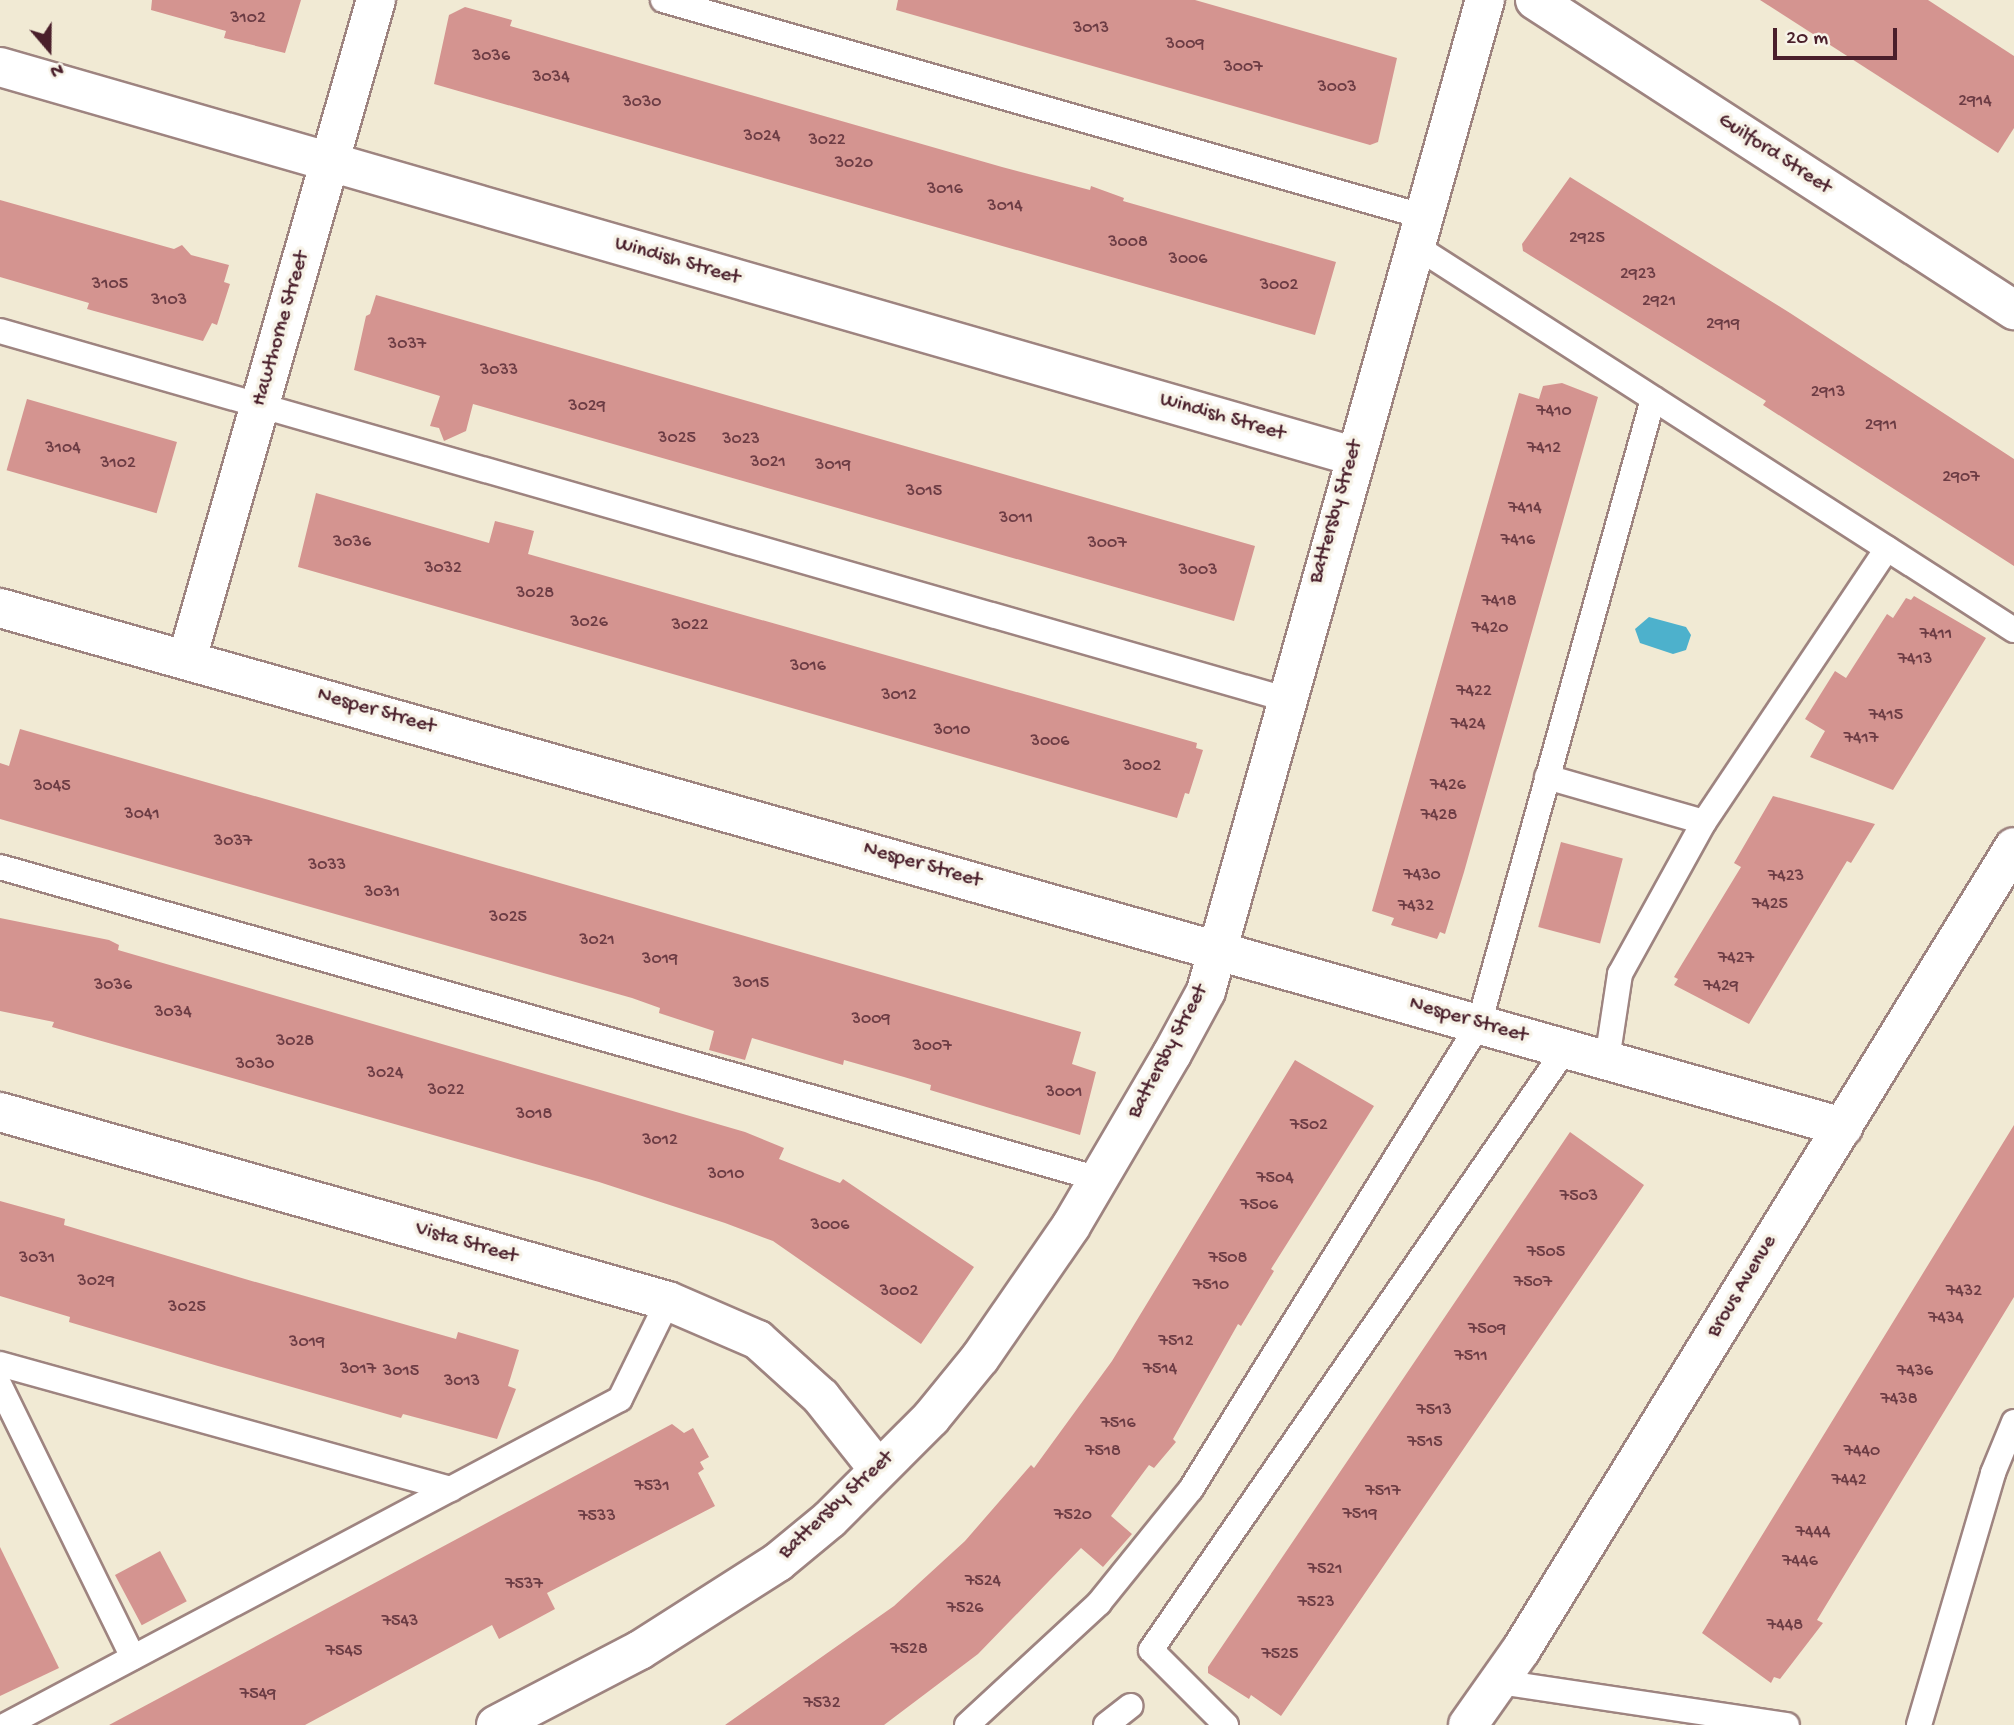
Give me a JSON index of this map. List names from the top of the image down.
{
  "streets": {
    "street": [
      "Guilford Street",
      "Windish Street",
      "Hawthorne Street",
      "Battersby Street",
      "Nesper Street",
      "Vista Street",
      "Brous Avenue"
    ]
  },
  "crossings": [
    ["Windish Street", "Hawthorne Street"],
    ["Windish Street", "Battersby Street"],
    ["Hawthorne Street", "Nesper Street"],
    ["Battersby Street", "Nesper Street"],
    ["Battersby Street", "Vista Street"],
    ["Nesper Street", "Brous Avenue"]
  ],
  "house_numbers": [
    "3102",
    "3013",
    "3009",
    "3036",
    "3007",
    "3034",
    "3003",
    "2914",
    "3030",
    "3024",
    "3022",
    "3020",
    "3016",
    "3014",
    "2925",
    "3008",
    "3006",
    "2923",
    "3105",
    "3002",
    "3103",
    "2921",
    "2919",
    "3037",
    "3033",
    "2913",
    "3029",
    "7410",
    "2911",
    "3025",
    "3023",
    "3104",
    "7412",
    "3021",
    "3102",
    "3019",
    "2907",
    "3015",
    "7414",
    "3011",
    "7416",
    "3036",
    "3007",
    "3032",
    "3003",
    "3028",
    "7418",
    "3026",
    "3022",
    "7420",
    "7411",
    "7413",
    "3016",
    "7422",
    "3012",
    "7415",
    "7424",
    "3010",
    "7417",
    "3006",
    "3002",
    "7426",
    "3045",
    "3041",
    "7428",
    "3037",
    "3033",
    "7430",
    "7423",
    "3031",
    "7425",
    "7432",
    "3025",
    "3021",
    "7427",
    "3019",
    "3015",
    "3036",
    "7429",
    "3034",
    "3009",
    "3028",
    "3007",
    "3030",
    "3024",
    "3022",
    "3001",
    "3018",
    "7502",
    "3012",
    "3010",
    "7504",
    "7503",
    "7506",
    "3006",
    "7505",
    "3031",
    "7508",
    "3029",
    "7507",
    "7510",
    "3002",
    "7432",
    "3025",
    "7434",
    "7509",
    "7512",
    "3019",
    "7511",
    "3017",
    "7514",
    "3015",
    "7436",
    "3013",
    "7438",
    "7513",
    "7516",
    "7515",
    "7518",
    "7440",
    "7442",
    "7531",
    "7517",
    "7519",
    "7520",
    "7533",
    "7444",
    "7446",
    "7521",
    "7524",
    "7537",
    "7523",
    "7526",
    "7543",
    "7448",
    "7528",
    "7545",
    "7525",
    "7549",
    "7532"
  ],
  "scale_bar": "20 m",
  "north": "bottom"
}
